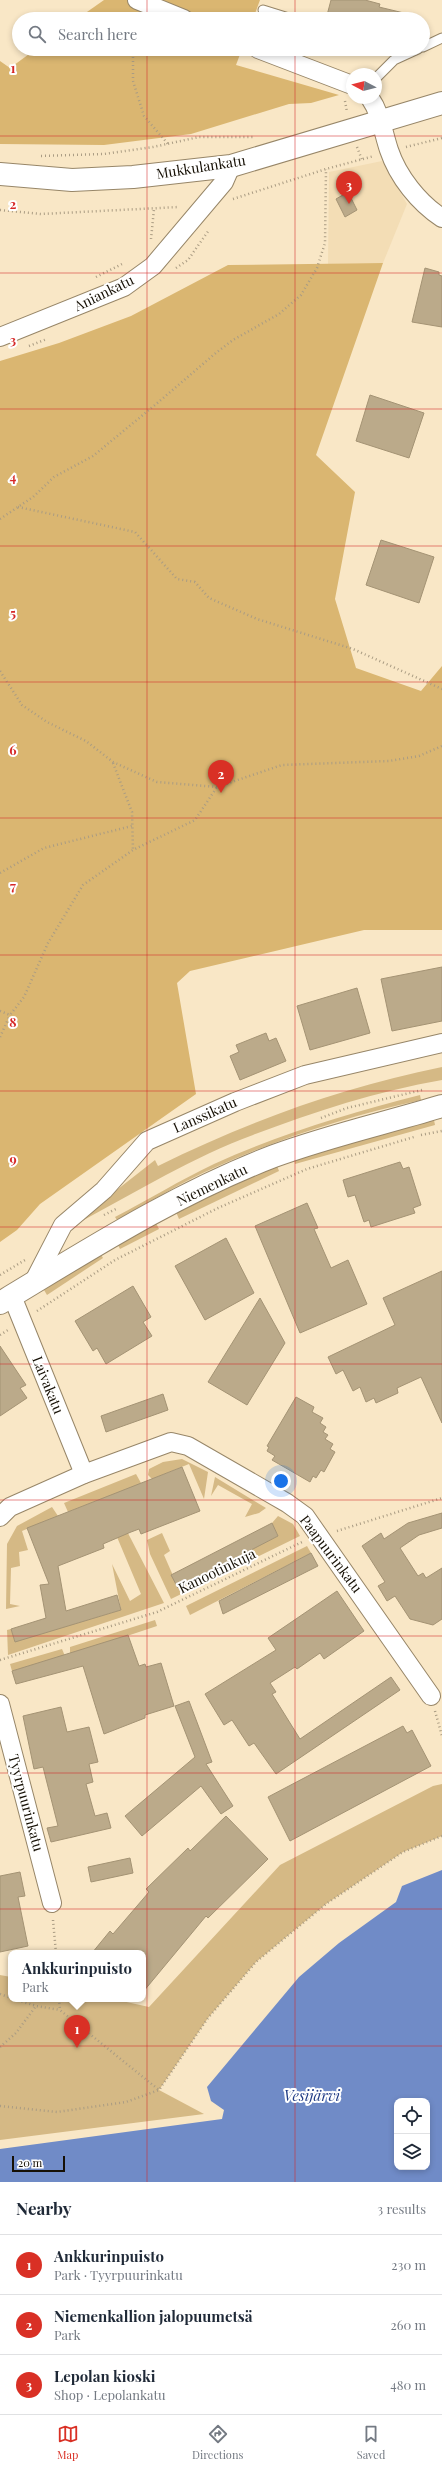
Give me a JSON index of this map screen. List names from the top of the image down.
{
  "streets": {
    "street": [
      "Mukkulankatu",
      "Aniankatu",
      "Lanssikatu",
      "Niemenkatu",
      "Laivakatu",
      "Paapuurinkatu",
      "Tyyrpuurinkatu"
    ],
    "path": ["Kanootinkuja"]
  },
  "crossings": [
    ["Mukkulankatu", "Aniankatu"],
    ["Lanssikatu", "Niemenkatu"],
    ["Niemenkatu", "Laivakatu"],
    ["Laivakatu", "Paapuurinkatu"],
    ["Paapuurinkatu", "Kanootinkuja"]
  ],
  "water": ["Vesijärvi"],
  "scale_bar": "20 m",
  "north": "left",
  "page": {
    "search": "Search here",
    "pins": ["3", "2", "1"],
    "popup": ["Ankkurinpuisto", "Park"],
    "scale": "20 m",
    "heading": ["Nearby", "3 results"],
    "list": [
      {
        "mark": "1",
        "name": "Ankkurinpuisto",
        "note": "Park · Tyyrpuurinkatu",
        "value": "230 m"
      },
      {
        "mark": "2",
        "name": "Niemenkallion jalopuumetsä",
        "note": "Park",
        "value": "260 m"
      },
      {
        "mark": "3",
        "name": "Lepolan kioski",
        "note": "Shop · Lepolankatu",
        "value": "480 m"
      }
    ],
    "nav": ["Map", "Directions", "Saved"]
  },
  "grid": {
    "rows": [
      "1",
      "2",
      "3",
      "4",
      "5",
      "6",
      "7",
      "8",
      "9"
    ]
  }
}
